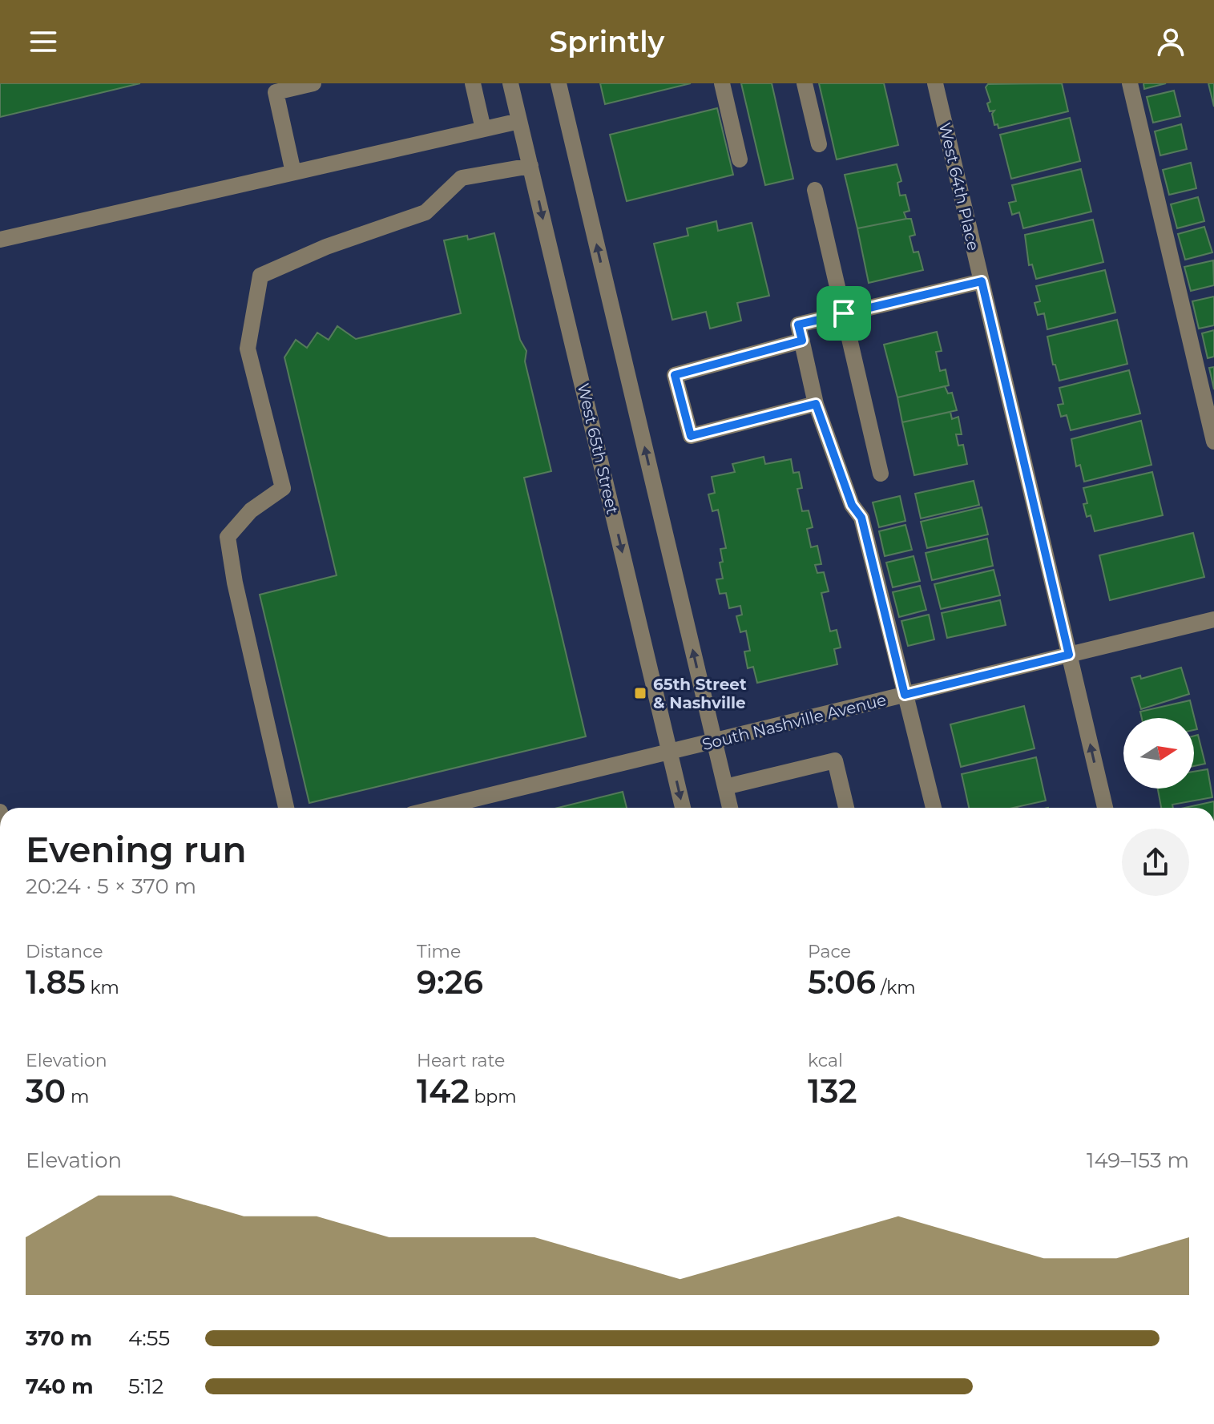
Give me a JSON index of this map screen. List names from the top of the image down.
{
  "streets": {
    "street": ["West 64th Place", "West 65th Street", "South Nashville Avenue"]
  },
  "crossings": [
    ["West 64th Place", "South Nashville Avenue"],
    ["West 65th Street", "South Nashville Avenue"]
  ],
  "places": {
    "transit": ["65th Street & Nashville"]
  },
  "north": "right",
  "page": {
    "header": "Sprintly",
    "heading": ["Evening run", "20:24 · 5 × 370 m"],
    "stats": [
      ["Distance", "1.85 km"],
      ["Time", "9:26"],
      ["Pace", "5:06 /km"],
      ["Elevation", "30 m"],
      ["Heart rate", "142 bpm"],
      ["kcal", "132"]
    ],
    "chart": ["Elevation", "149–153 m"],
    "list": [
      {
        "name": "370 m",
        "note": "4:55"
      },
      {
        "name": "740 m",
        "note": "5:12"
      }
    ]
  }
}
